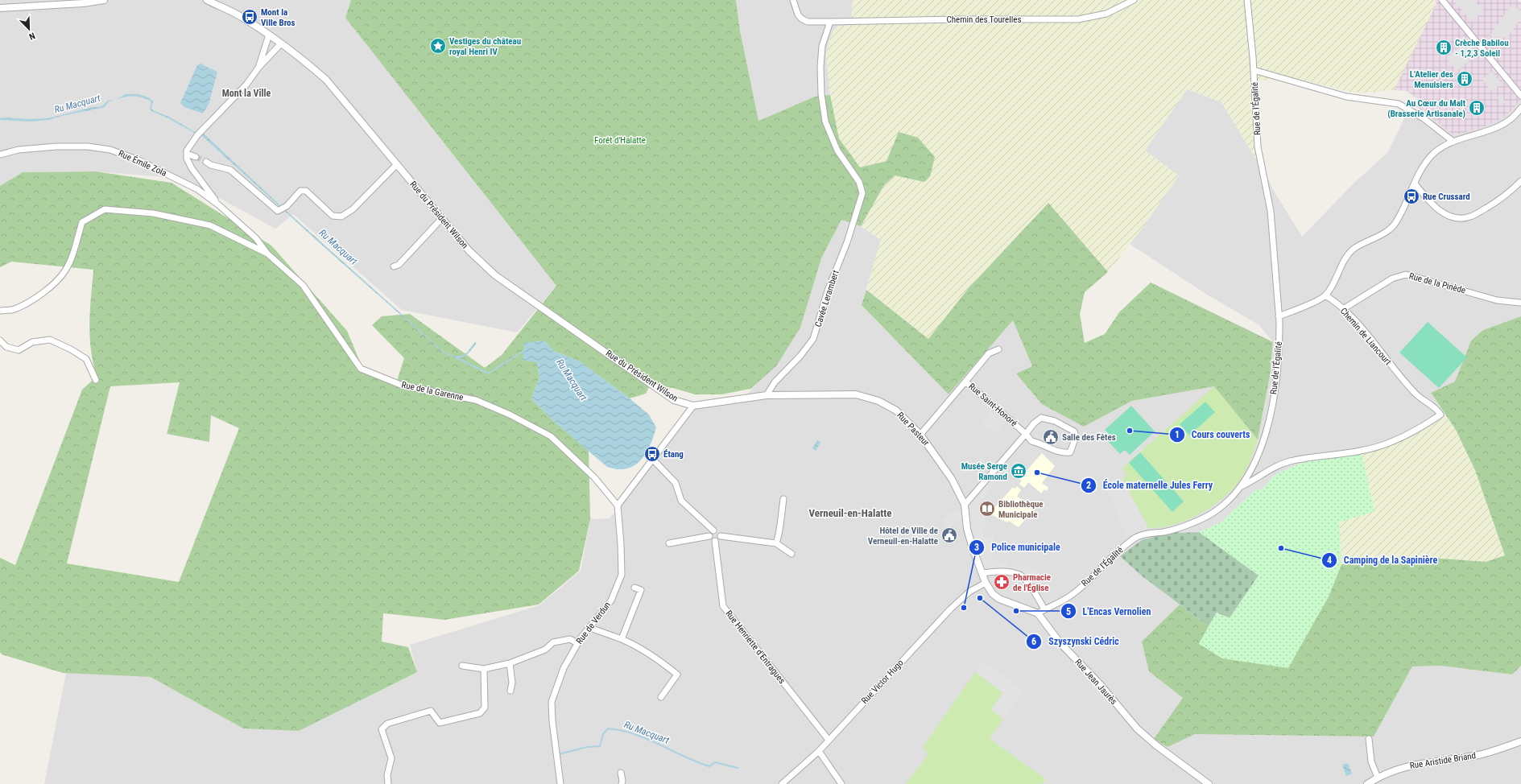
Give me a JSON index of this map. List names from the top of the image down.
{
  "streets": {
    "street": [
      "Chemin des Tourelles",
      "Rue de l'Égalité",
      "Rue Émile Zola",
      "Rue du Président Wilson",
      "Rue de la Pinède",
      "Cavée Lerambert",
      "Chemin de Liancourt",
      "Rue de la Garenne",
      "Rue Saint-Honoré",
      "Rue Pasteur",
      "Rue de Verdun",
      "Rue Henriette d'Entragues",
      "Rue Victor Hugo",
      "Rue Jean Jaurès",
      "Rue Aristide Briand"
    ]
  },
  "crossings": [
    ["Chemin des Tourelles", "Cavée Lerambert"],
    ["Rue de l'Égalité", "Chemin de Liancourt"],
    ["Rue de l'Égalité", "Rue Jean Jaurès"],
    ["Rue du Président Wilson", "Rue Pasteur"],
    ["Rue de la Pinède", "Chemin de Liancourt"],
    ["Cavée Lerambert", "Rue Pasteur"],
    ["Rue de la Garenne", "Rue de Verdun"],
    ["Rue Pasteur", "Rue Victor Hugo"],
    ["Rue Henriette d'Entragues", "Rue Victor Hugo"]
  ],
  "districts": ["Mont la Ville", "Verneuil-en-Halatte"],
  "water": ["Ru Macquart"],
  "parks": ["Forêt d'Halatte"],
  "places": {
    "bus stop": ["Mont la Ville Bros", "Rue Crussard", "Étang"],
    "place": ["Vestiges du château royal Henri IV"],
    "building": ["Crèche Babilou - 1,2,3 Soleil", "L'Atelier des Menuisiers", "Au Cœur du Malt (Brasserie Artisanale)"],
    "other": [
      "Cours couverts",
      "École maternelle Jules Ferry",
      "Camping de la Sapinière",
      "Szyszynski Cédric",
      "Police municipale",
      "L'Encas Vernolien"
    ],
    "public building": ["Salle des Fêtes", "Hôtel de Ville de Verneuil-en-Halatte"],
    "museum": ["Musée Serge Ramond"],
    "library": ["Bibliothèque Municipale"],
    "pharmacy": ["Pharmacie de l'Église"]
  },
  "north": "bottom right"
}
